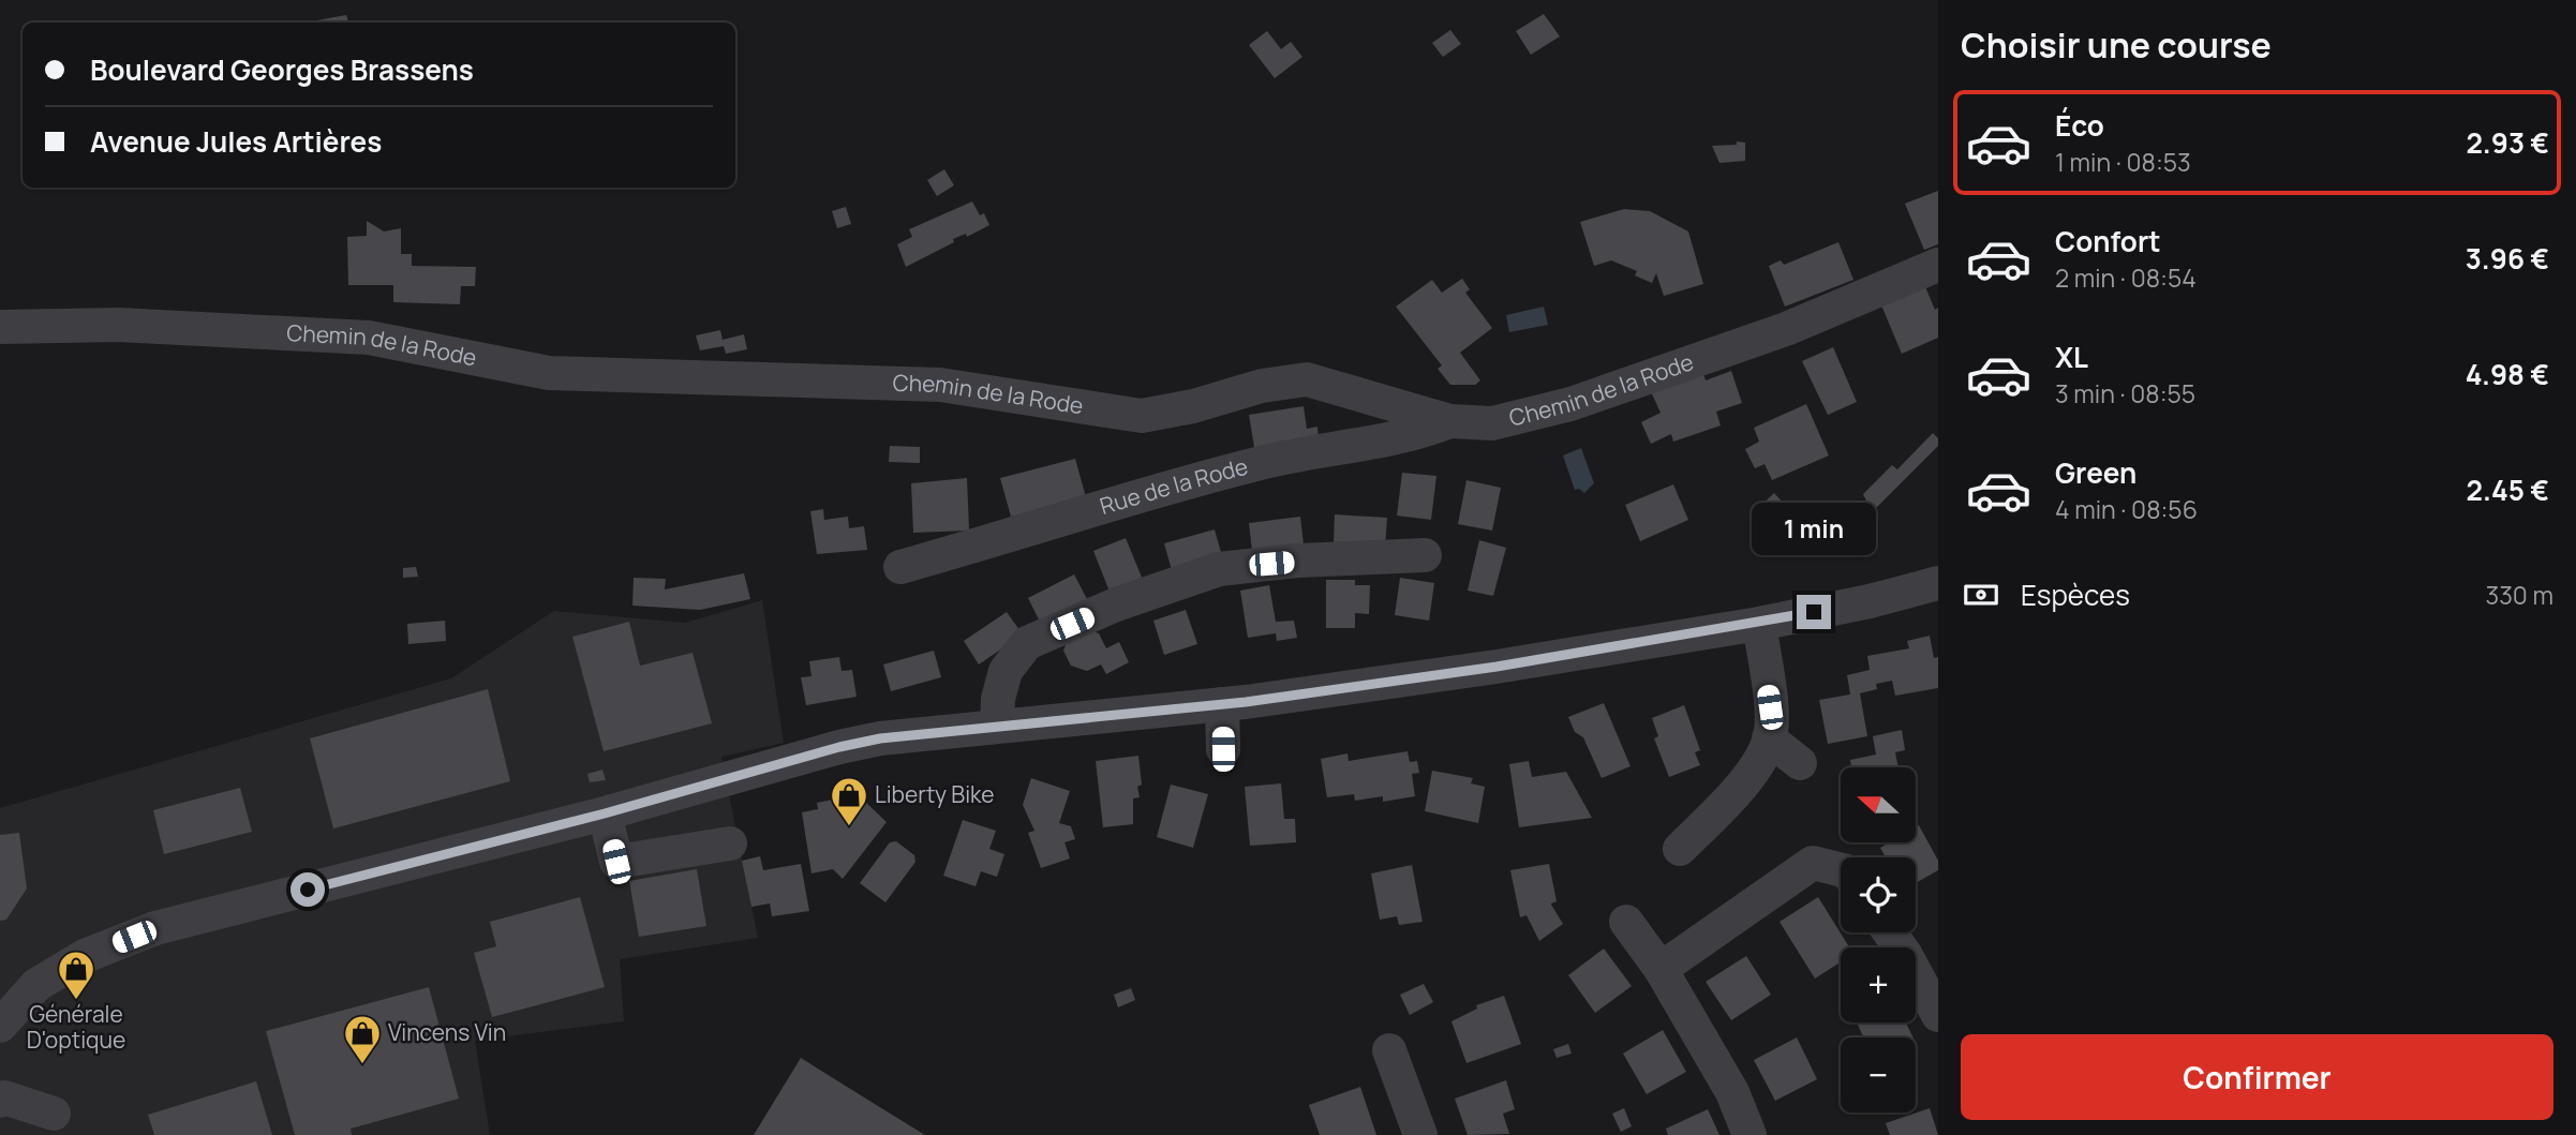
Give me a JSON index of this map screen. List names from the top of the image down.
{
  "streets": {
    "street": ["Chemin de la Rode", "Rue de la Rode"]
  },
  "crossings": [
    ["Chemin de la Rode", "Rue de la Rode"]
  ],
  "places": {
    "shop": ["Liberty Bike", "Générale D'optique", "Vincens Vin"]
  },
  "north": "left",
  "page": {
    "heading": "Choisir une course",
    "banner": ["Boulevard Georges Brassens", "Avenue Jules Artières"],
    "list": [
      {
        "name": "Éco",
        "note": "1 min · 08:53",
        "value": "2.93 €"
      },
      {
        "name": "Confort",
        "note": "2 min · 08:54",
        "value": "3.96 €"
      },
      {
        "name": "XL",
        "note": "3 min · 08:55",
        "value": "4.98 €"
      },
      {
        "name": "Green",
        "note": "4 min · 08:56",
        "value": "2.45 €"
      }
    ],
    "bubble": "1 min",
    "pay": ["Espèces", "330 m"],
    "map_buttons": ["+", "−"],
    "buttons": "Confirmer"
  }
}
